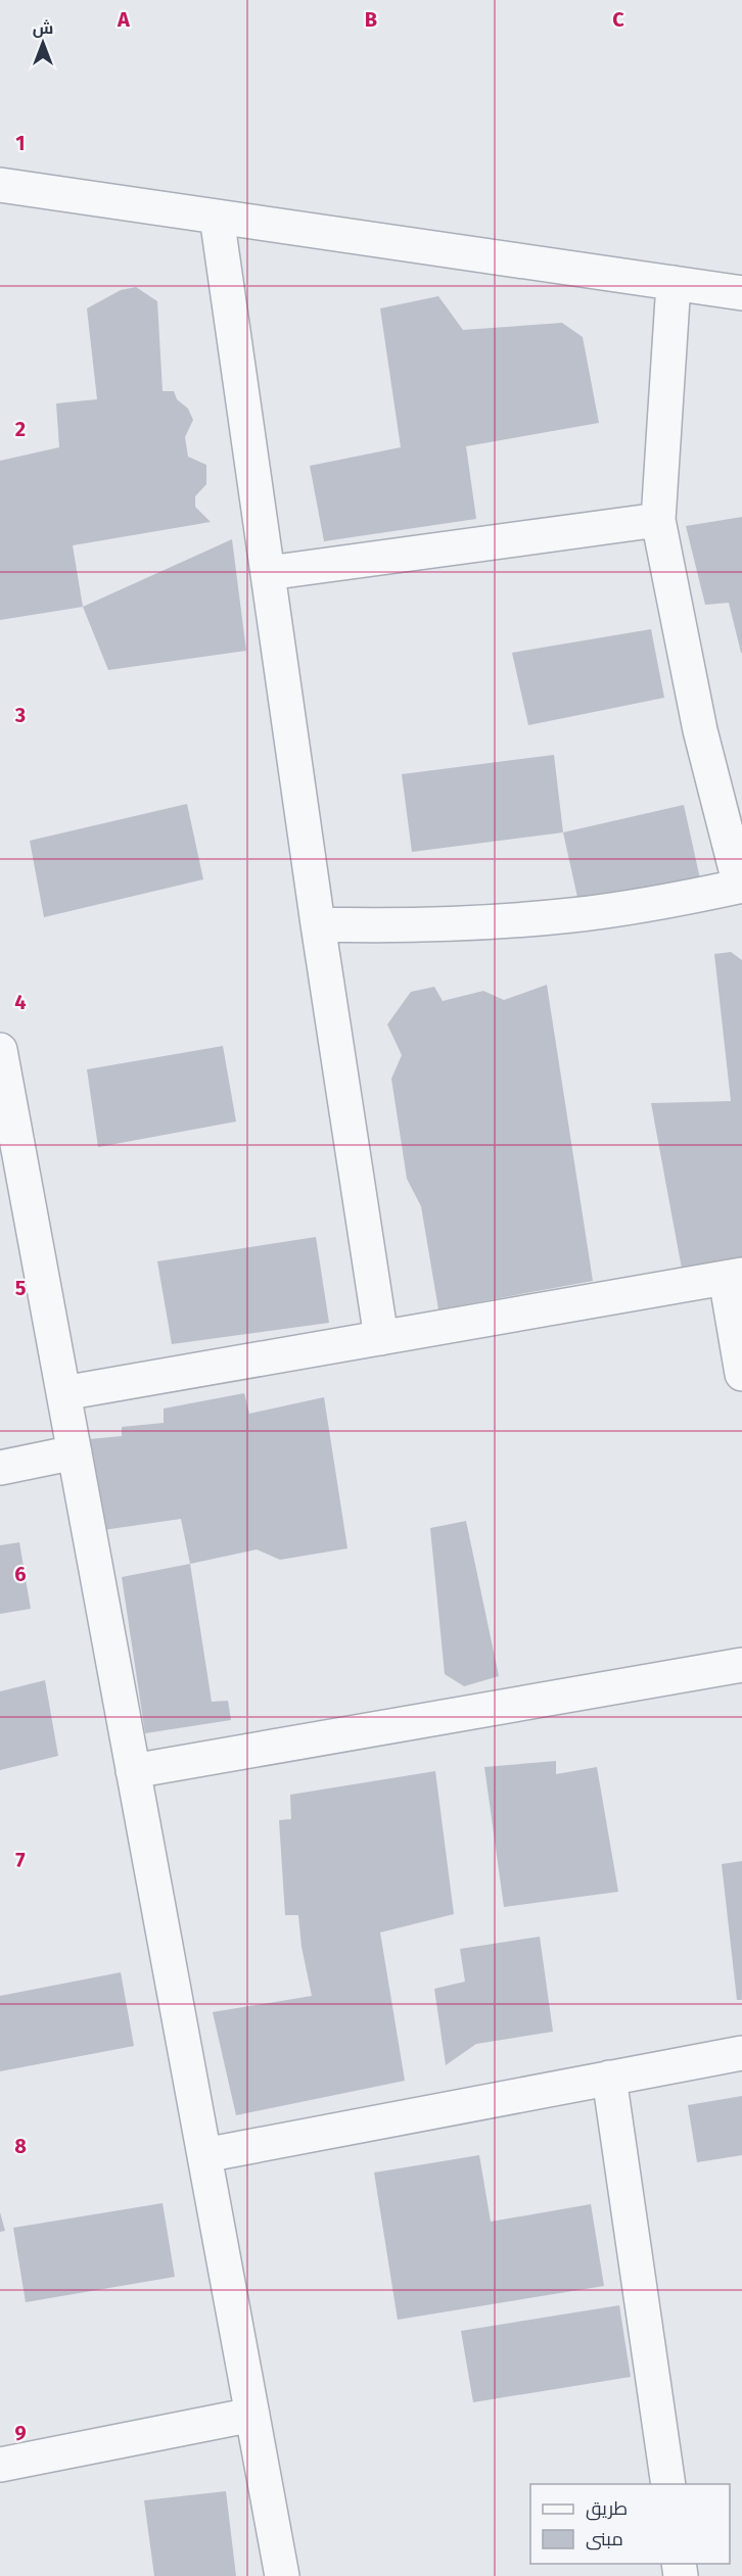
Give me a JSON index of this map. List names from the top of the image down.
{
  "legend": ["طريق", "مبنى"],
  "north": "top",
  "grid": {
    "columns": ["A", "B", "C"],
    "rows": [
      "1",
      "2",
      "3",
      "4",
      "5",
      "6",
      "7",
      "8",
      "9"
    ]
  }
}
